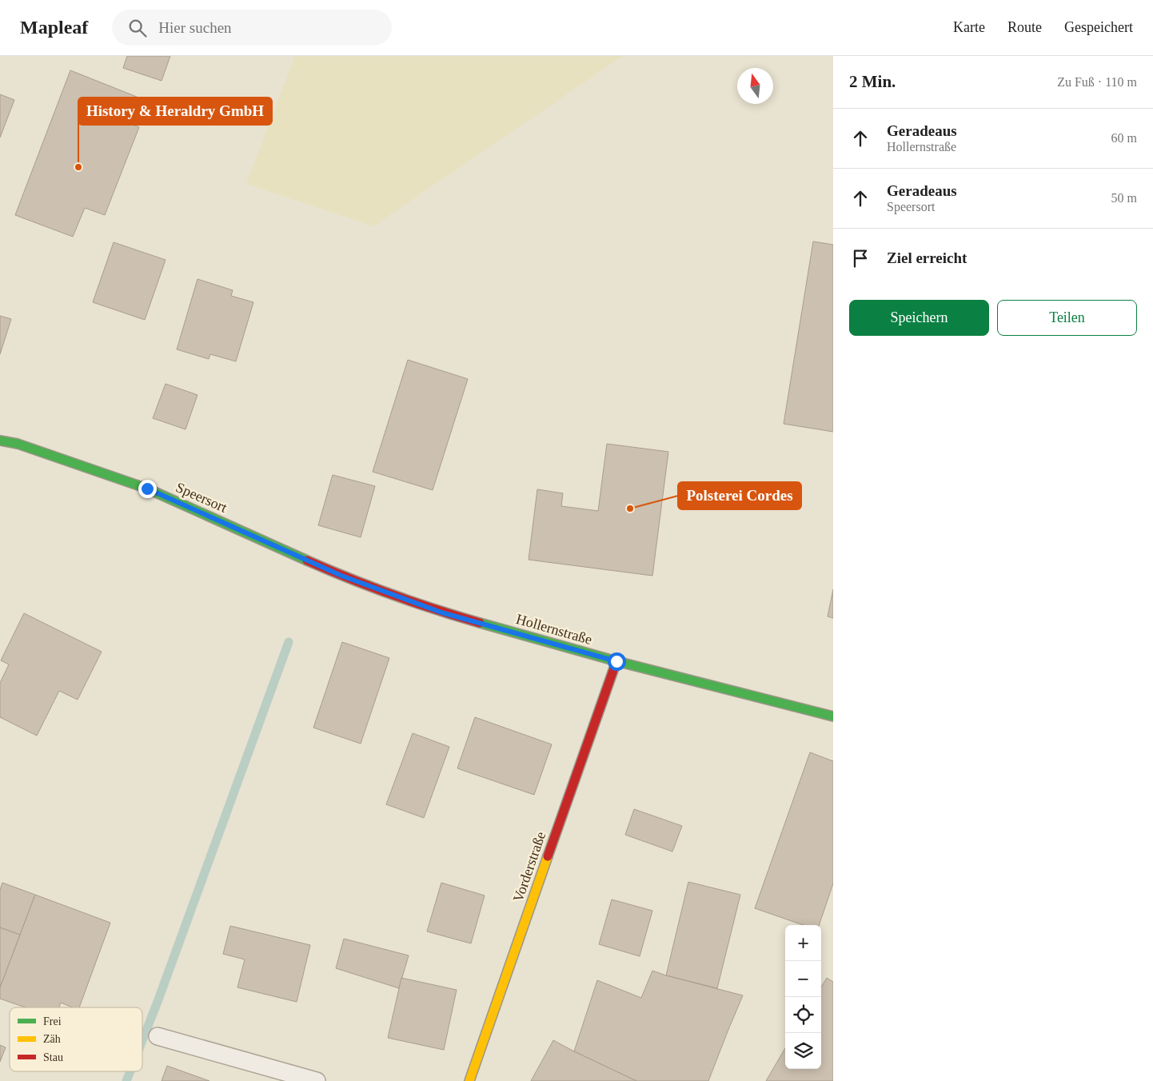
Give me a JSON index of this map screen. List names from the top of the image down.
{
  "streets": {
    "main road": ["Speersort", "Hollernstraße", "Vorderstraße"]
  },
  "crossings": [
    ["Speersort", "Hollernstraße"],
    ["Hollernstraße", "Vorderstraße"]
  ],
  "places": ["History & Heraldry GmbH", "Polsterei Cordes"],
  "legend": ["Frei", "Zäh", "Stau"],
  "north": "top",
  "page": {
    "header": "Mapleaf",
    "search": "Hier suchen",
    "nav": ["Karte", "Route", "Gespeichert"],
    "heading": ["2 Min.", "Zu Fuß · 110 m"],
    "list": [
      ["Geradeaus", "Hollernstraße", "60 m"],
      ["Geradeaus", "Speersort", "50 m"],
      "Ziel erreicht"
    ],
    "buttons": ["Speichern", "Teilen"],
    "map_buttons": ["+", "−"]
  }
}
